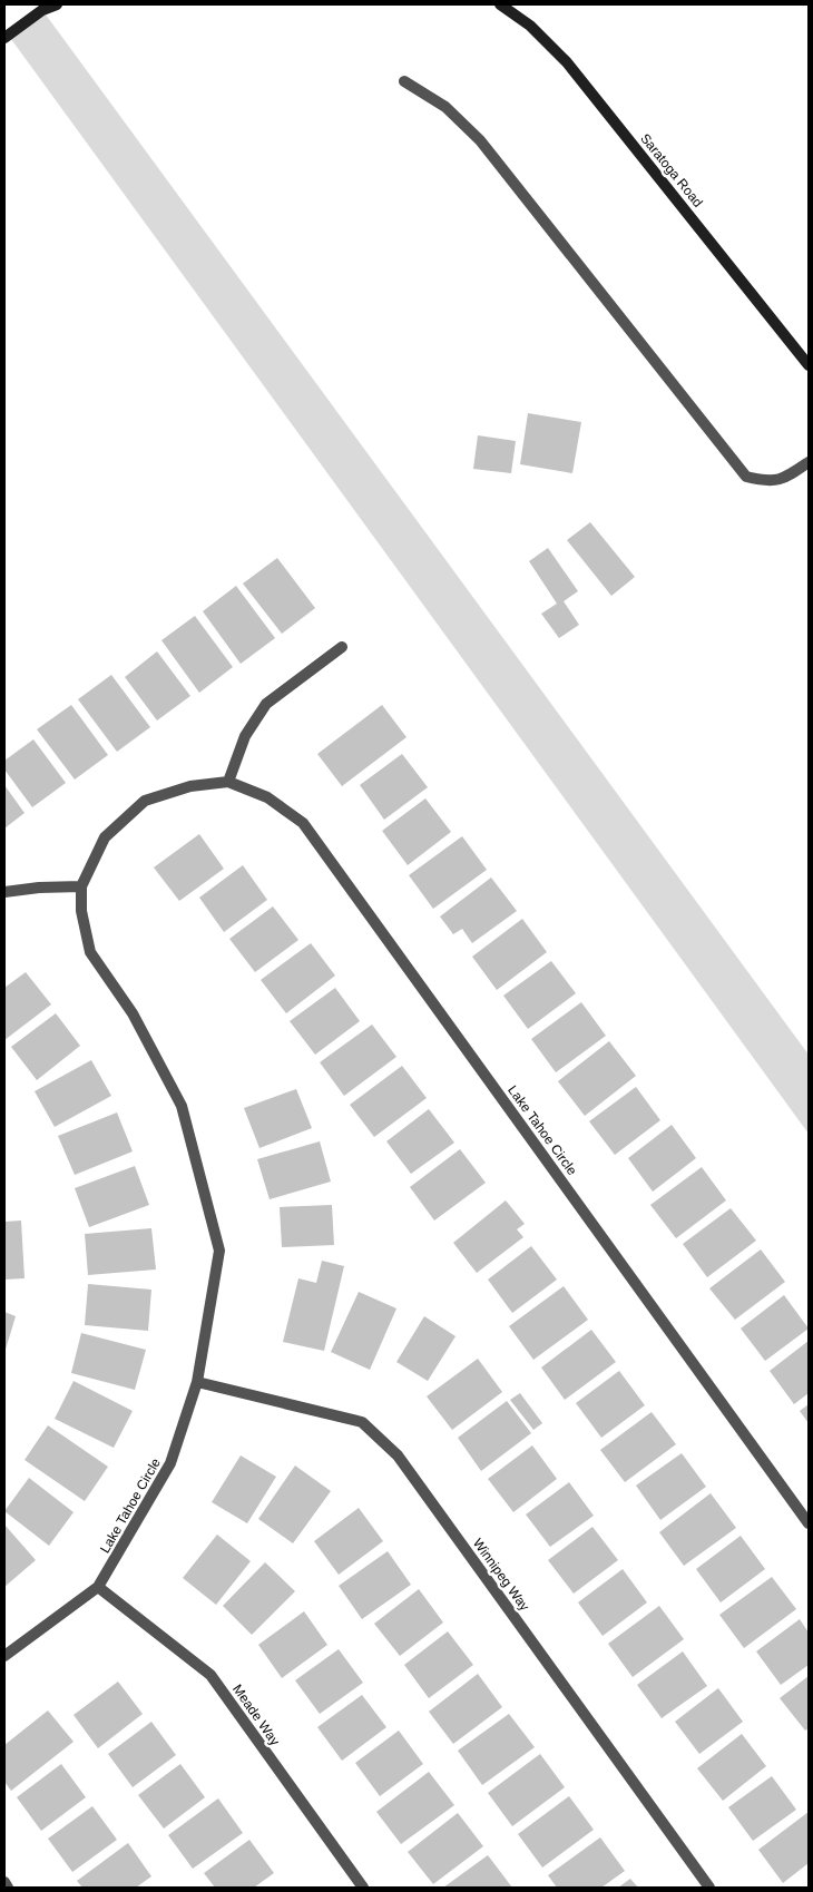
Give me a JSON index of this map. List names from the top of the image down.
{
  "streets": {
    "street": [
      "Saratoga Road",
      "Lake Tahoe Circle",
      "Winnipeg Way",
      "Meade Way"
    ]
  },
  "crossings": [
    ["Lake Tahoe Circle", "Winnipeg Way"],
    ["Lake Tahoe Circle", "Meade Way"]
  ]
}
